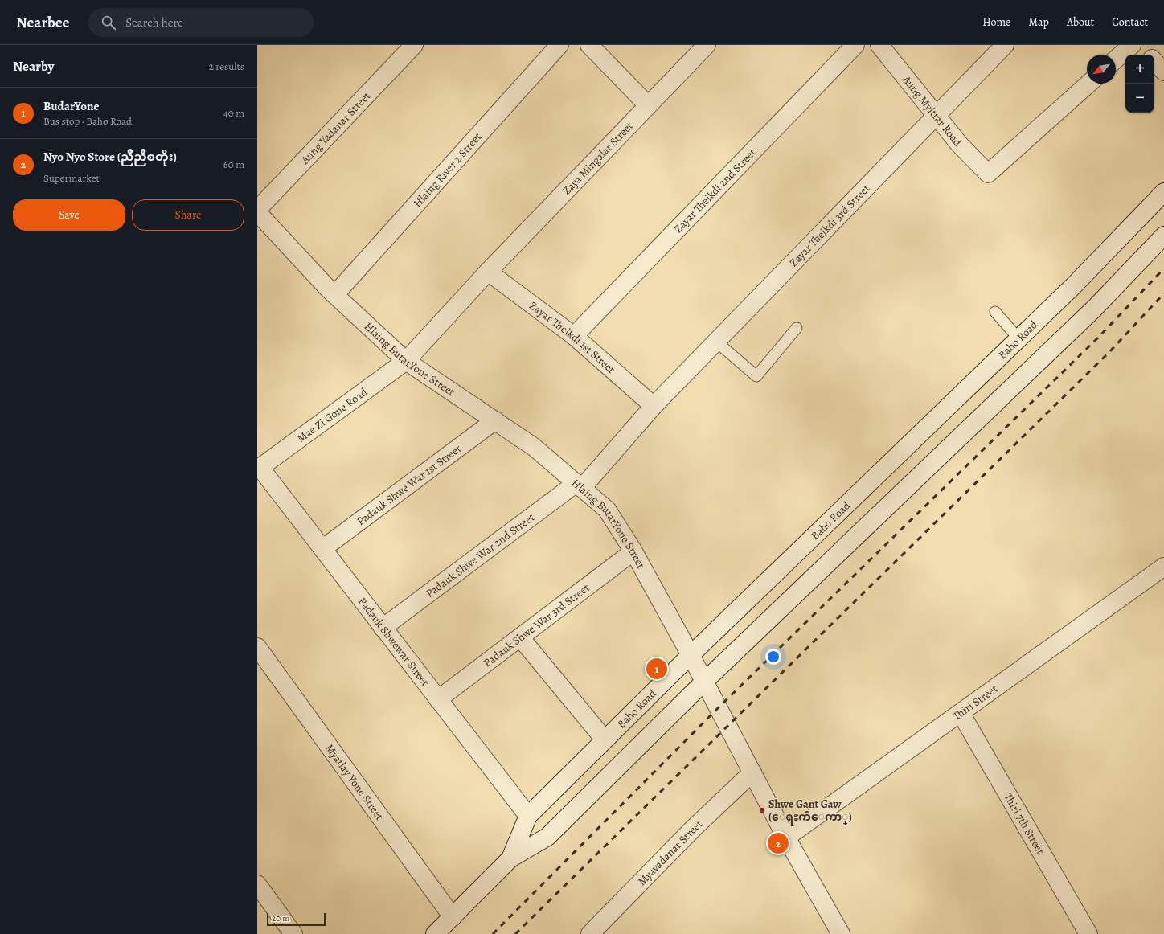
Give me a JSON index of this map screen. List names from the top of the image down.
{
  "streets": {
    "street": [
      "Aung Myittar Road",
      "Aung Yadanar Street",
      "Zaya Mingalar Street",
      "Hlaing River 2 Street",
      "Zayar Theikdi 2nd Street",
      "Zayar Theikdi 3rd Street",
      "Zayar Theikdi 1st Street",
      "Baho Road",
      "Hlaing ButarYone Street",
      "Mae Zi Gone Road",
      "Padauk Shwe War 1st Street",
      "Padauk Shwe War 2nd Street",
      "Padauk Shwe War 3rd Street",
      "Padauk Shwewar Street",
      "Thiri Street",
      "Myatlay Yone Street",
      "Thiri 7th Street",
      "Myayadanar Street"
    ]
  },
  "crossings": [
    ["Aung Myittar Road", "Zayar Theikdi 3rd Street"],
    ["Zaya Mingalar Street", "Zayar Theikdi 1st Street"],
    ["Zaya Mingalar Street", "Hlaing ButarYone Street"],
    ["Zaya Mingalar Street", "Mae Zi Gone Road"],
    ["Hlaing River 2 Street", "Hlaing ButarYone Street"],
    ["Zayar Theikdi 2nd Street", "Zayar Theikdi 1st Street"],
    ["Zayar Theikdi 3rd Street", "Zayar Theikdi 1st Street"],
    ["Zayar Theikdi 3rd Street", "Padauk Shwe War 2nd Street"],
    ["Zayar Theikdi 1st Street", "Padauk Shwe War 2nd Street"],
    ["Baho Road", "Hlaing ButarYone Street"],
    ["Baho Road", "Padauk Shwewar Street"],
    ["Baho Road", "Myatlay Yone Street"],
    ["Hlaing ButarYone Street", "Mae Zi Gone Road"],
    ["Hlaing ButarYone Street", "Padauk Shwe War 1st Street"],
    ["Hlaing ButarYone Street", "Padauk Shwe War 2nd Street"],
    ["Hlaing ButarYone Street", "Padauk Shwe War 3rd Street"],
    ["Hlaing ButarYone Street", "Thiri Street"],
    ["Hlaing ButarYone Street", "Myayadanar Street"],
    ["Mae Zi Gone Road", "Padauk Shwewar Street"],
    ["Padauk Shwe War 1st Street", "Padauk Shwewar Street"],
    ["Padauk Shwe War 2nd Street", "Padauk Shwewar Street"],
    ["Padauk Shwe War 3rd Street", "Padauk Shwewar Street"],
    ["Thiri Street", "Thiri 7th Street"]
  ],
  "places": ["Shwe Gant Gaw (ေရႊကံံေကာ္)"],
  "scale_bar": "20 m",
  "north": "bottom left",
  "page": {
    "header": "Nearbee",
    "search": "Search here",
    "nav": [
      "Home",
      "Map",
      "About",
      "Contact"
    ],
    "heading": ["Nearby", "2 results"],
    "map_buttons": ["+", "−"],
    "list": [
      {
        "mark": "1",
        "name": "BudarYone",
        "note": "Bus stop · Baho Road",
        "value": "40 m"
      },
      {
        "mark": "2",
        "name": "Nyo Nyo Store (ညိဳညိဳစတိုး)",
        "note": "Supermarket",
        "value": "60 m"
      }
    ],
    "buttons": ["Save", "Share"],
    "pins": ["1", "2"],
    "scale": "20 m"
  }
}
